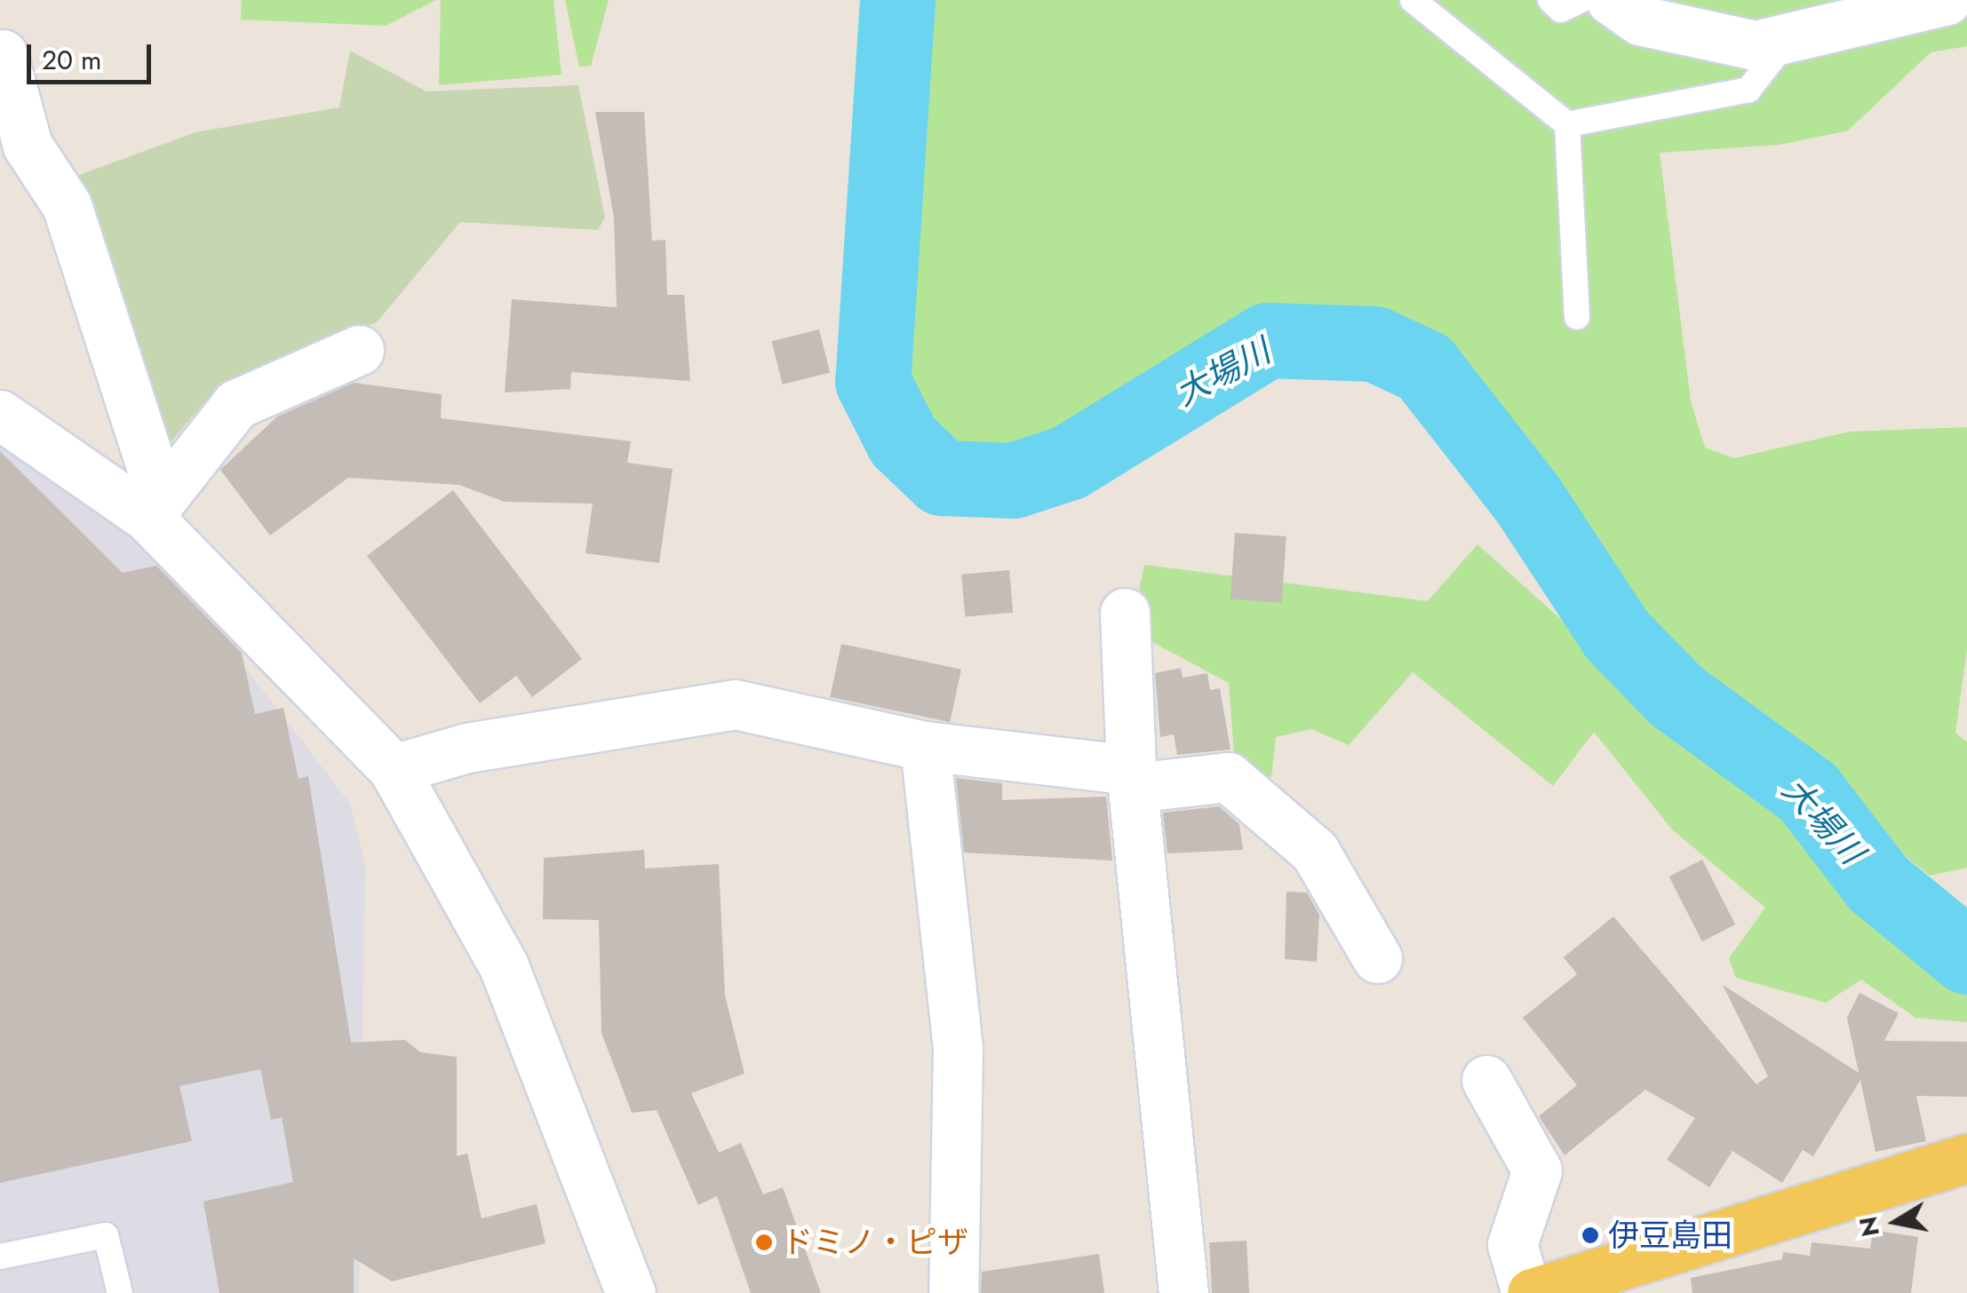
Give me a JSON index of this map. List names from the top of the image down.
{
  "water": ["大場川"],
  "places": ["伊豆島田", "ドミノ・ピザ"],
  "scale_bar": "20 m",
  "north": "left"
}
